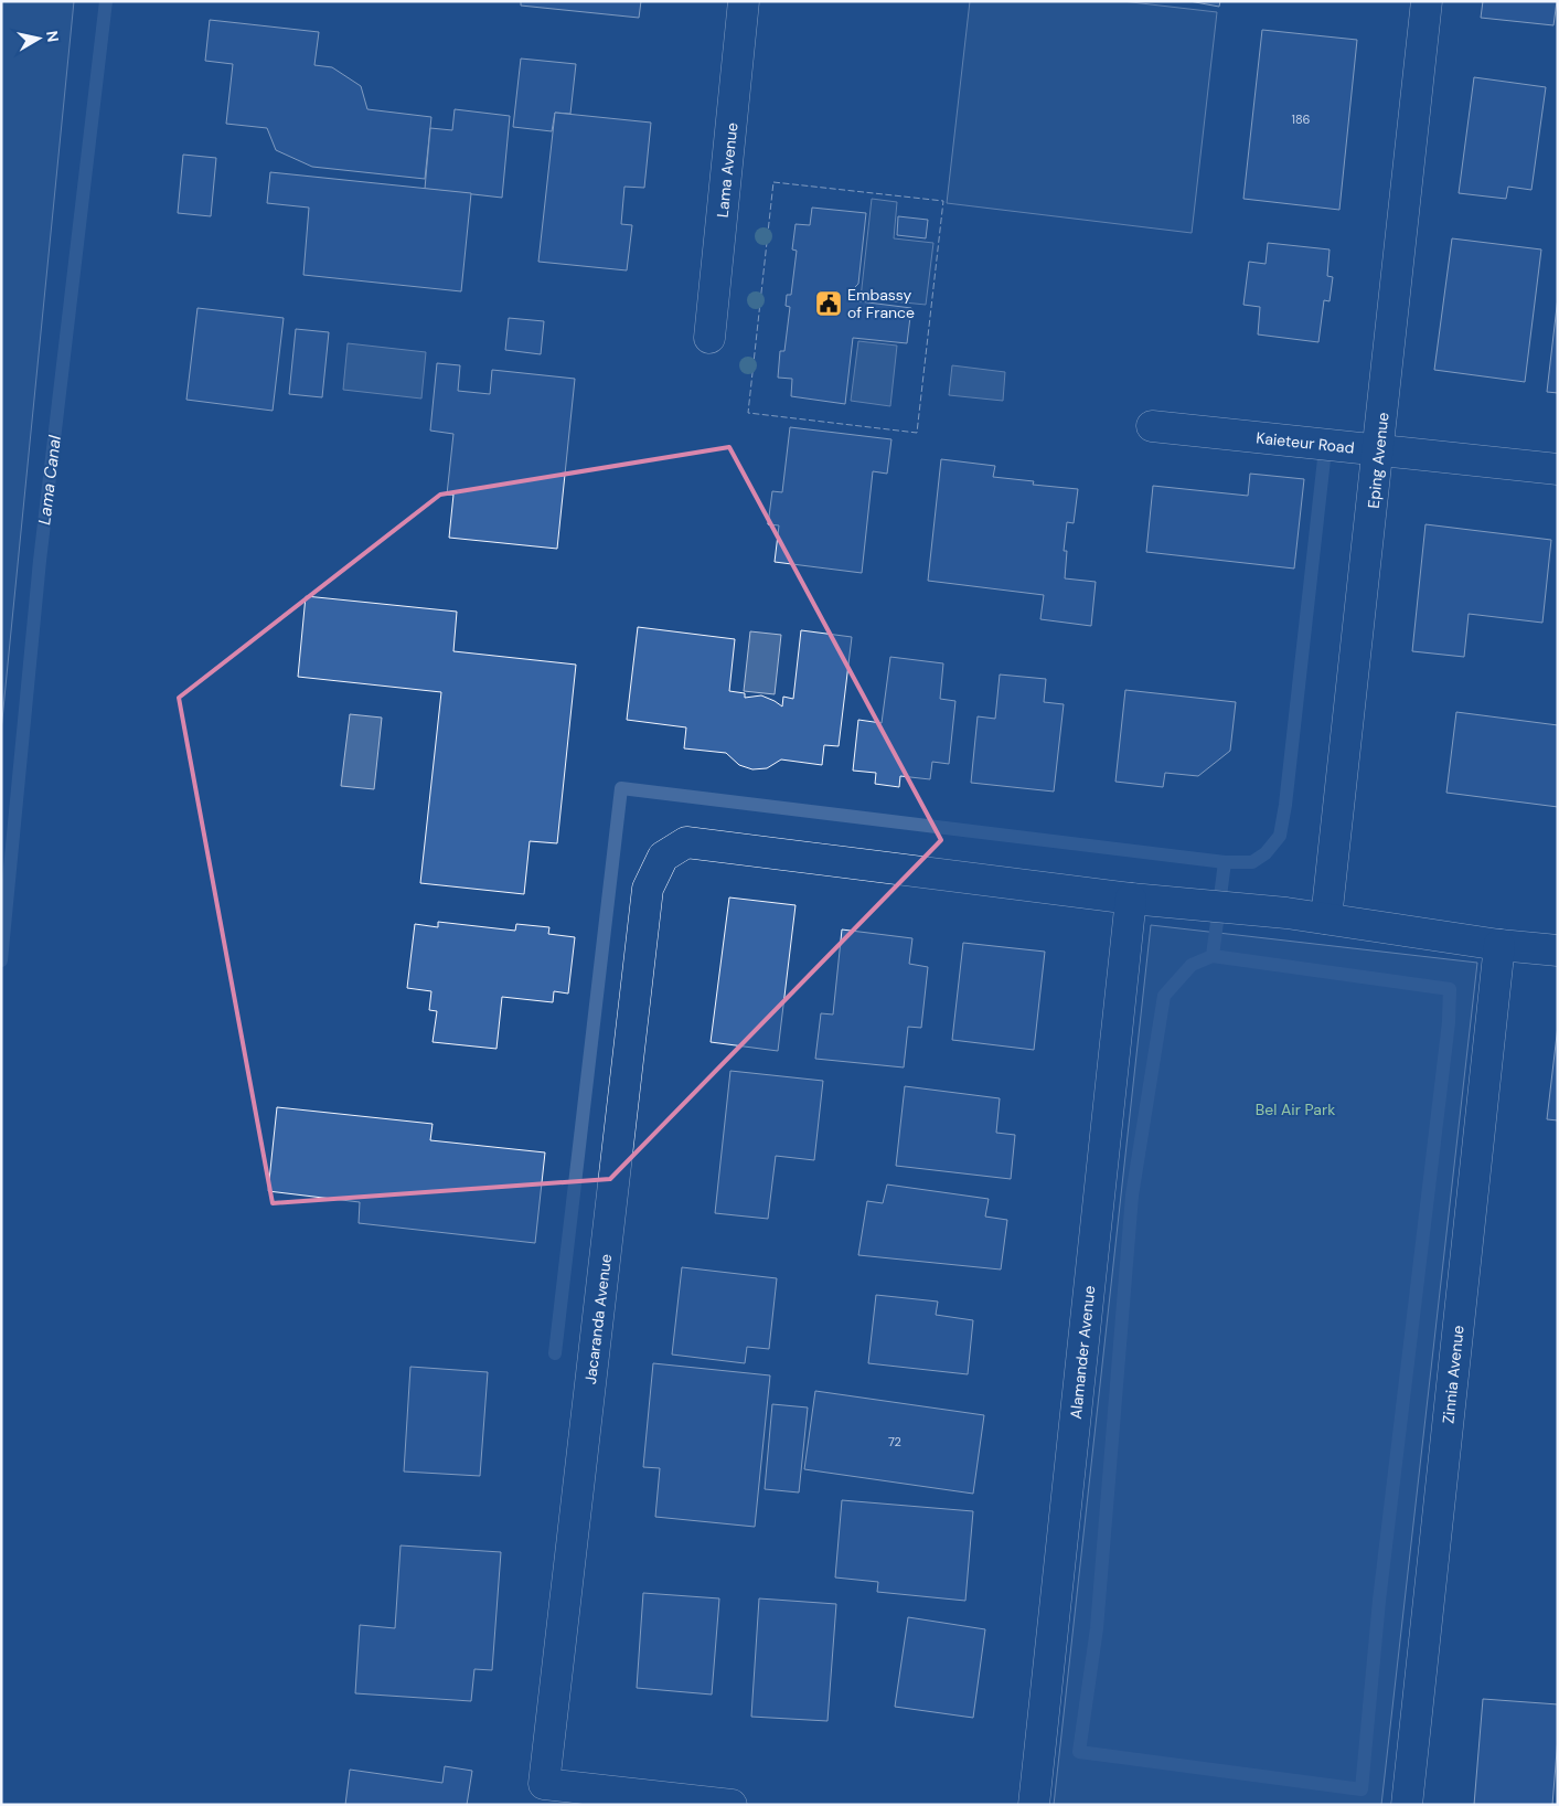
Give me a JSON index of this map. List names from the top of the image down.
{
  "streets": {
    "street": [
      "Lama Avenue",
      "Kaieteur Road",
      "Eping Avenue",
      "Jacaranda Avenue",
      "Alamander Avenue",
      "Zinnia Avenue"
    ]
  },
  "crossings": [
    ["Kaieteur Road", "Eping Avenue"],
    ["Jacaranda Avenue", "Alamander Avenue"]
  ],
  "water": ["Lama Canal"],
  "parks": ["Bel Air Park"],
  "places": {
    "public building": ["Embassy of France"]
  },
  "house_numbers": ["186", "72"],
  "north": "right"
}
